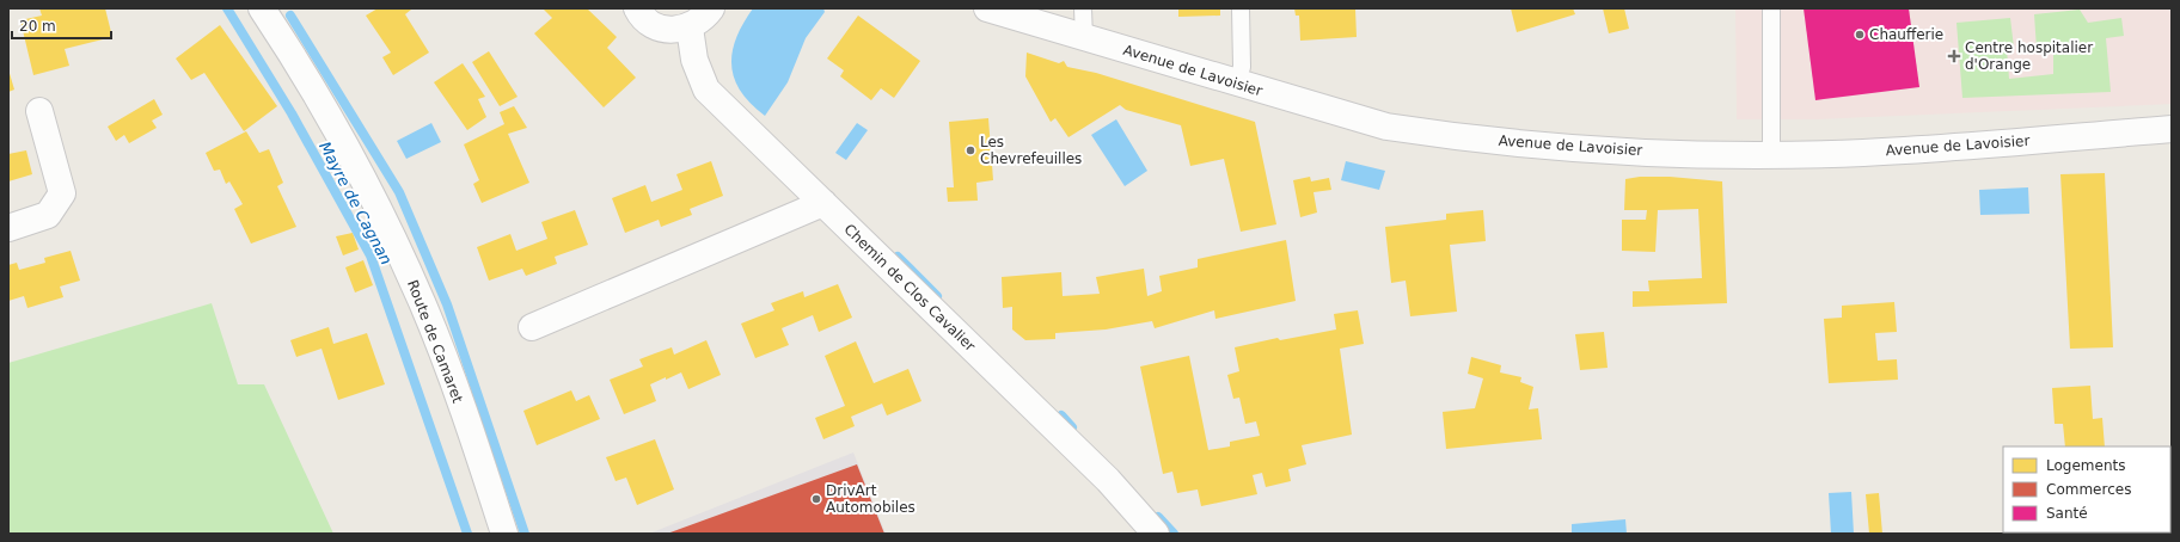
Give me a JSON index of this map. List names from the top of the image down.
{
  "streets": {
    "street": ["Avenue de Lavoisier", "Chemin de Clos Cavalier", "Route de Camaret"]
  },
  "water": ["Mayre de Cagnan"],
  "places": {
    "other": ["Chaufferie", "Les Chevrefeuilles", "DrivArt Automobiles"],
    "health": ["Centre hospitalier d'Orange"]
  },
  "legend": ["Logements", "Commerces", "Santé"],
  "scale_bar": "20 m"
}
